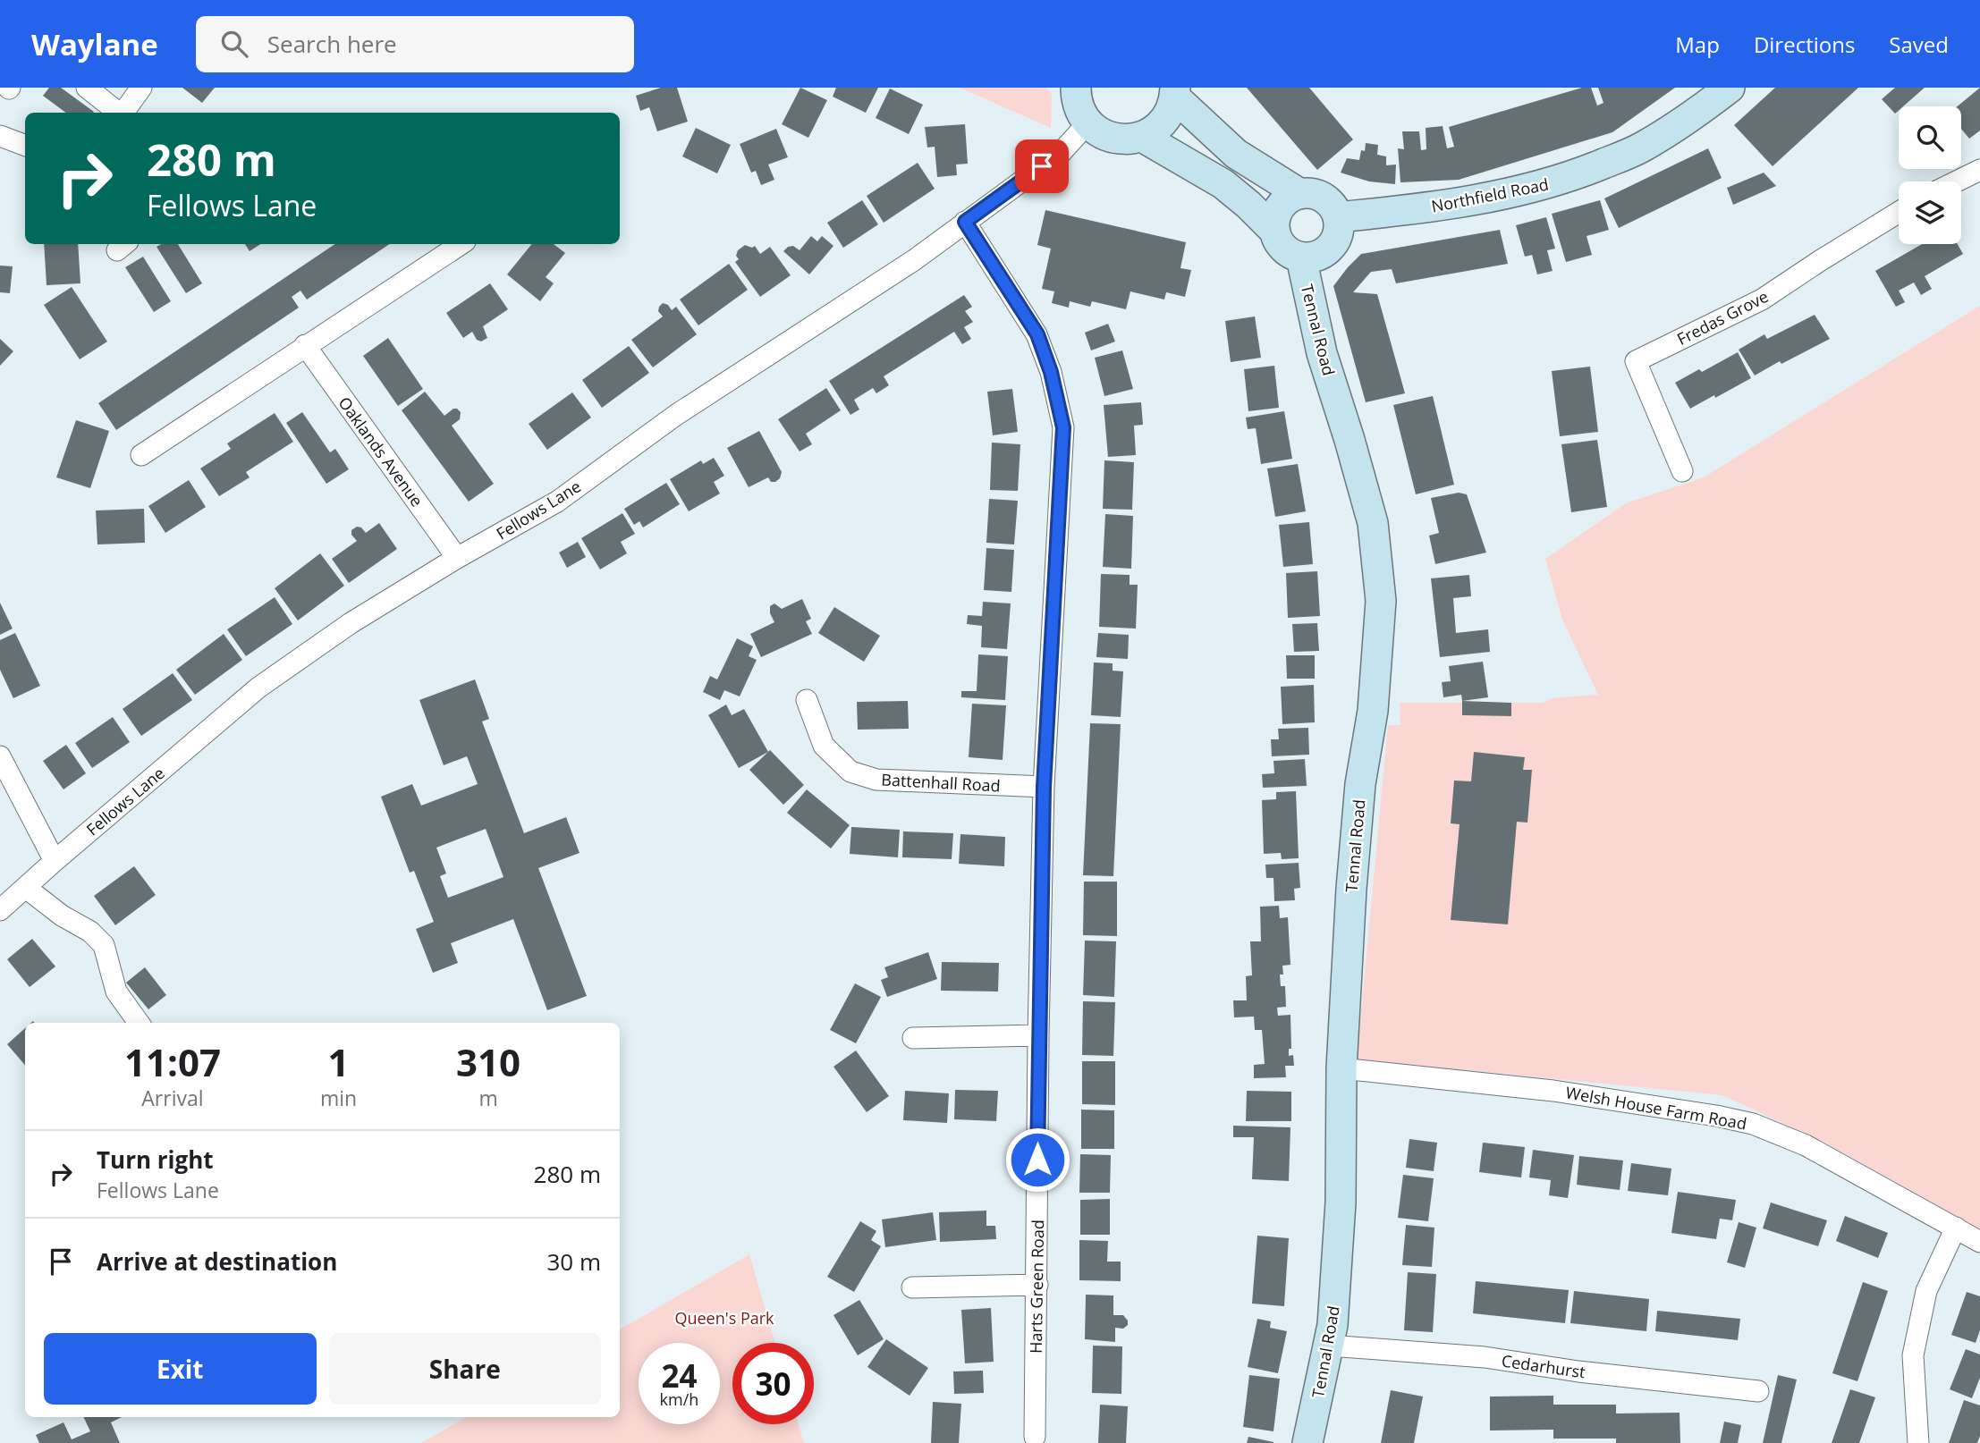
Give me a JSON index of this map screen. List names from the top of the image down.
{
  "streets": {
    "street": [
      "Northfield Road",
      "Fredas Grove",
      "Tennal Road",
      "Oaklands Avenue",
      "Fellows Lane",
      "Battenhall Road",
      "Welsh House Farm Road",
      "Harts Green Road",
      "Cedarhurst"
    ]
  },
  "crossings": [
    ["Northfield Road", "Tennal Road"],
    ["Tennal Road", "Welsh House Farm Road"],
    ["Tennal Road", "Cedarhurst"],
    ["Oaklands Avenue", "Fellows Lane"],
    ["Fellows Lane", "Harts Green Road"],
    ["Battenhall Road", "Harts Green Road"]
  ],
  "parks": ["Queen's Park"],
  "page": {
    "header": "Waylane",
    "search": "Search here",
    "nav": ["Map", "Directions", "Saved"],
    "turn": ["280 m", "Fellows Lane"],
    "eta": [
      "11:07",
      "Arrival",
      "1",
      "min",
      "310",
      "m"
    ],
    "list": [
      {
        "name": "Turn right",
        "note": "Fellows Lane",
        "value": "280 m"
      },
      {
        "name": "Arrive at destination",
        "value": "30 m"
      }
    ],
    "buttons": ["Exit", "Share"],
    "speed": "24 km/h",
    "limit": "30"
  }
}
